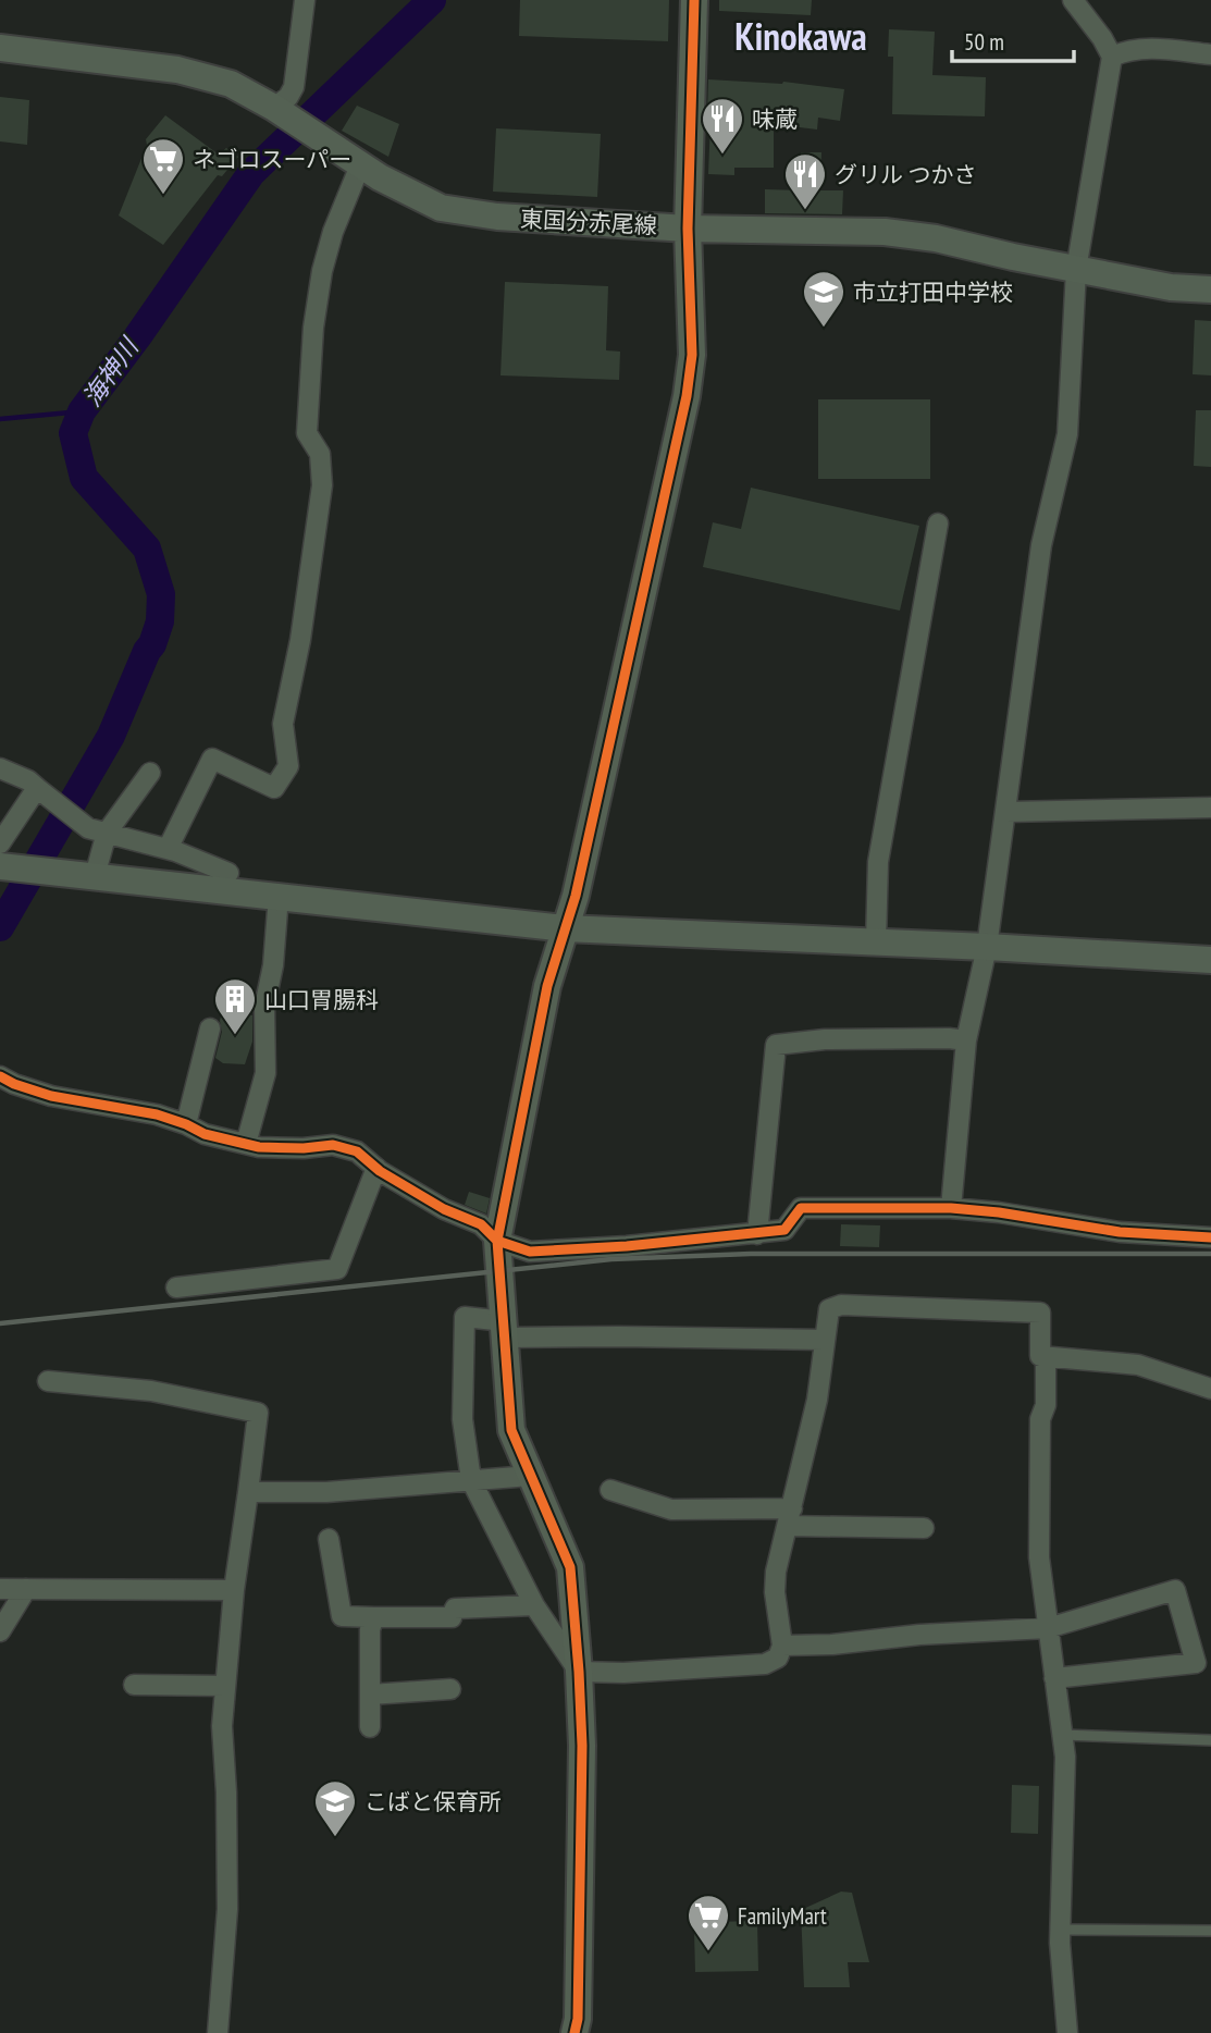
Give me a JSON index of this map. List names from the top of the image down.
{
  "streets": {
    "street": ["東国分赤尾線"]
  },
  "districts": ["Kinokawa"],
  "water": ["海神川"],
  "places": {
    "restaurant": ["味蔵", "グリル つかさ"],
    "supermarket": ["ネゴロスーパー", "FamilyMart"],
    "school or university": ["市立打田中学校", "こばと保育所"],
    "building": ["山口胃腸科"]
  },
  "scale_bar": "50 m"
}
